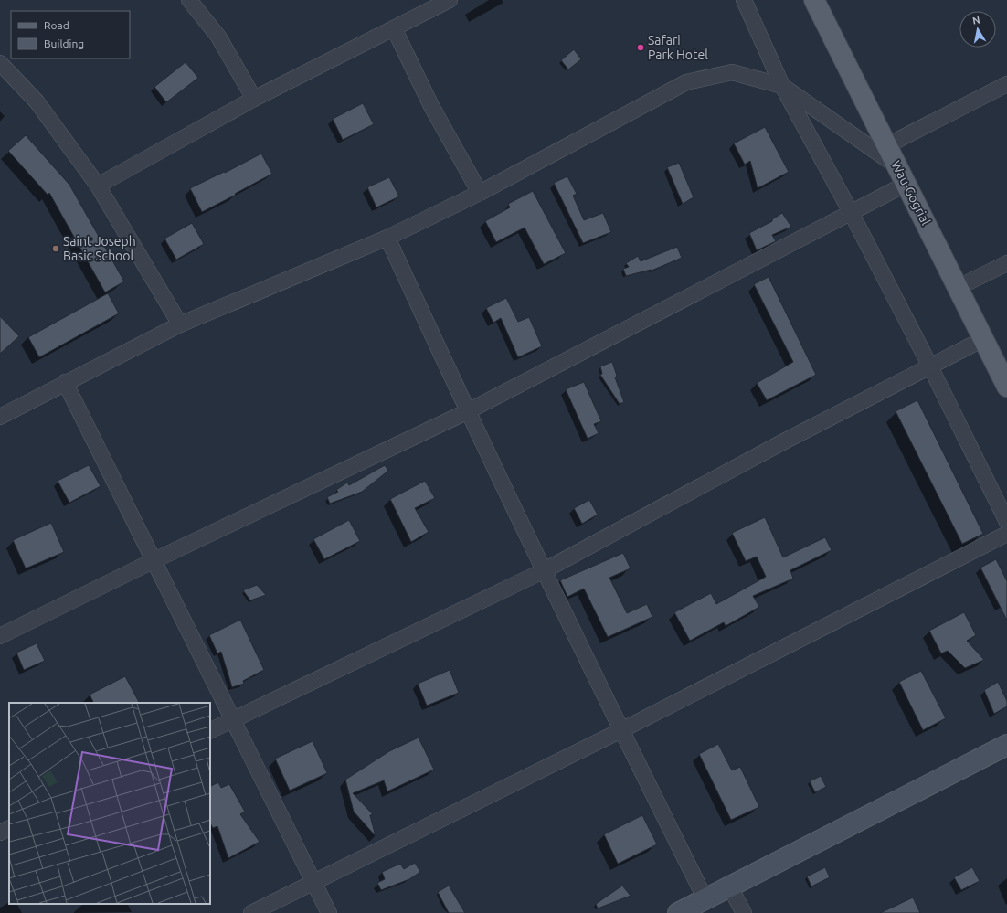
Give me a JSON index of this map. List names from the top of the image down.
{
  "streets": {
    "main road": ["Wau-Gogrial"]
  },
  "places": ["Safari Park Hotel", "Saint Joseph Basic School"],
  "legend": ["Road", "Building"],
  "north": "top"
}
